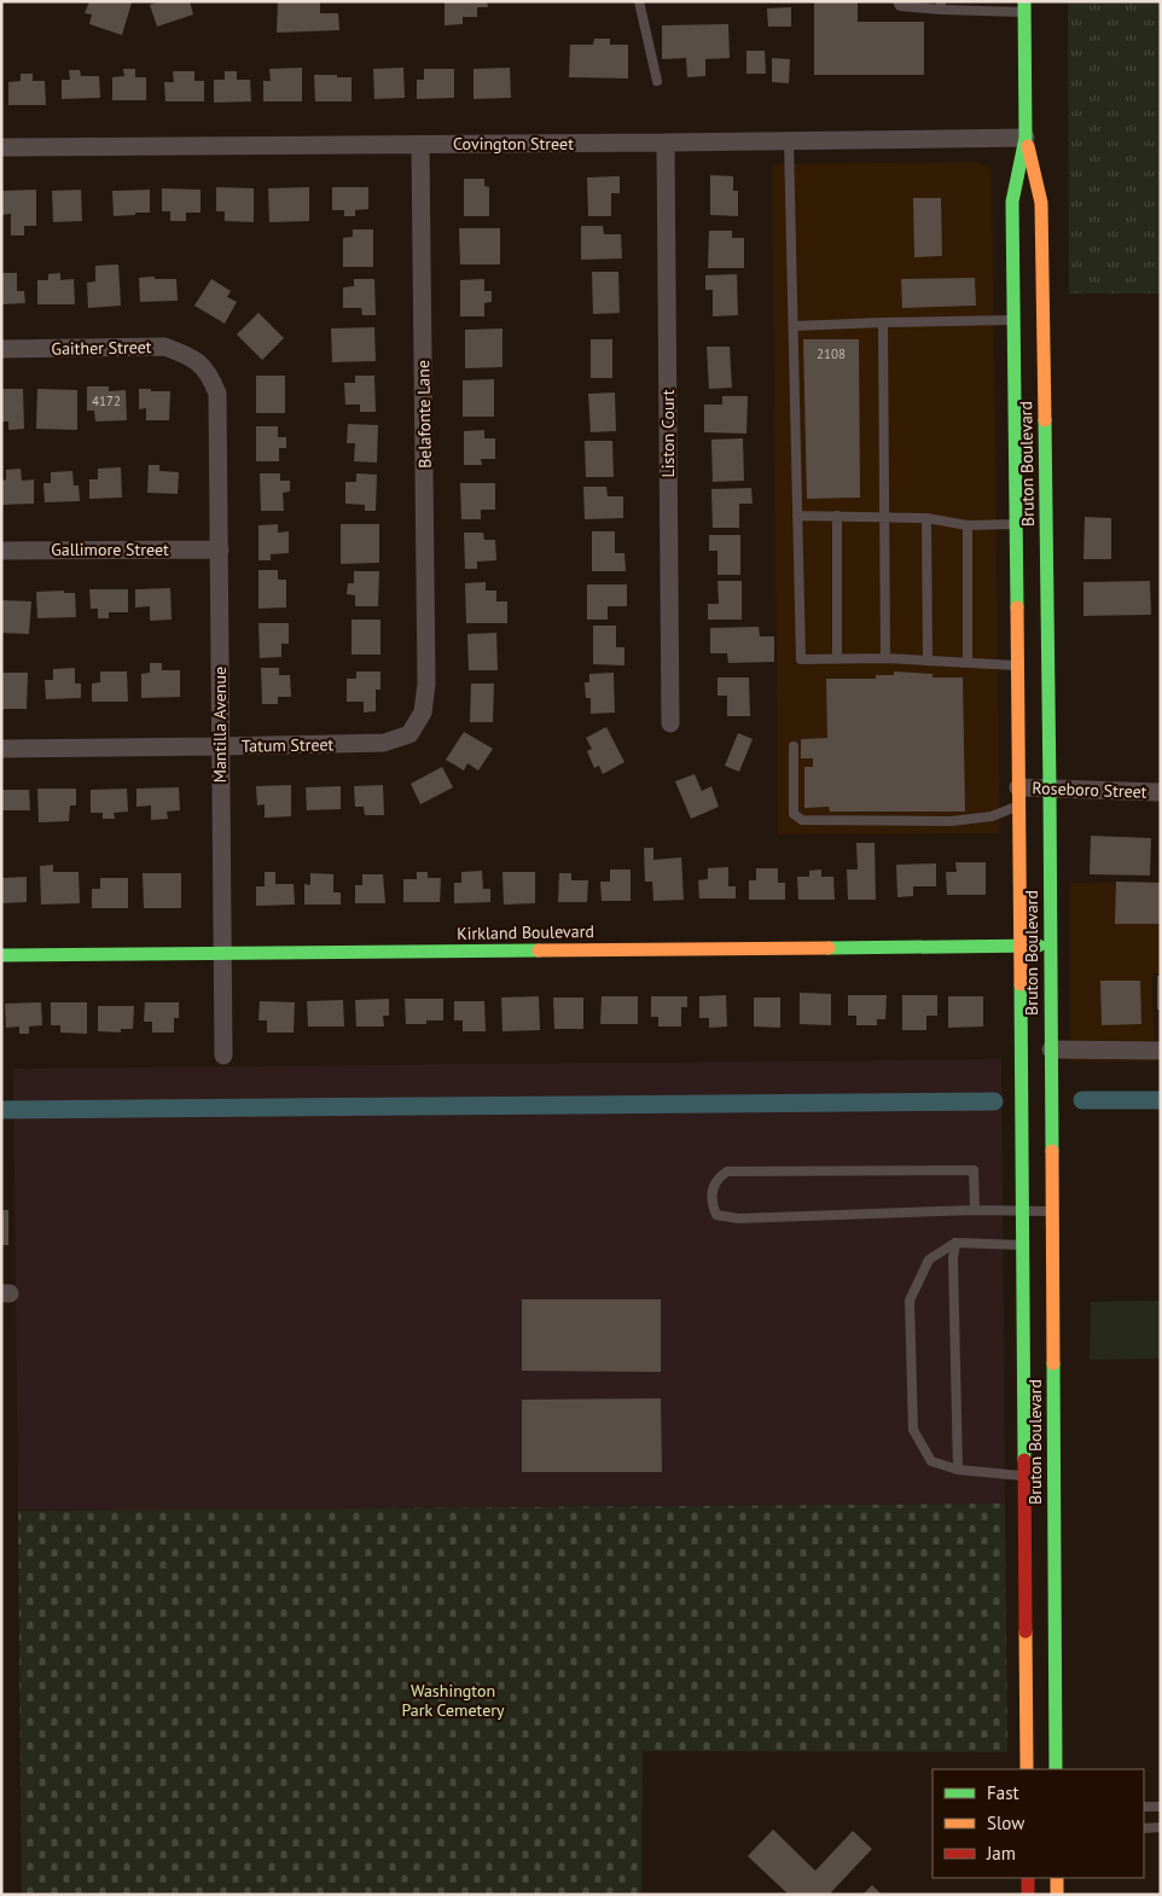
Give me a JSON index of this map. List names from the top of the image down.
{
  "streets": {
    "street": [
      "Covington Street",
      "Gaither Street",
      "Belafonte Lane",
      "Liston Court",
      "Bruton Boulevard",
      "Gallimore Street",
      "Mantilla Avenue",
      "Tatum Street",
      "Roseboro Street",
      "Kirkland Boulevard"
    ]
  },
  "crossings": [
    ["Covington Street", "Belafonte Lane"],
    ["Covington Street", "Liston Court"],
    ["Covington Street", "Bruton Boulevard"],
    ["Gaither Street", "Mantilla Avenue"],
    ["Belafonte Lane", "Tatum Street"],
    ["Bruton Boulevard", "Roseboro Street"],
    ["Bruton Boulevard", "Kirkland Boulevard"],
    ["Gallimore Street", "Mantilla Avenue"],
    ["Mantilla Avenue", "Tatum Street"],
    ["Mantilla Avenue", "Kirkland Boulevard"]
  ],
  "parks": ["Washington Park Cemetery"],
  "house_numbers": ["2108", "4172"],
  "legend": ["Fast", "Slow", "Jam"]
}
